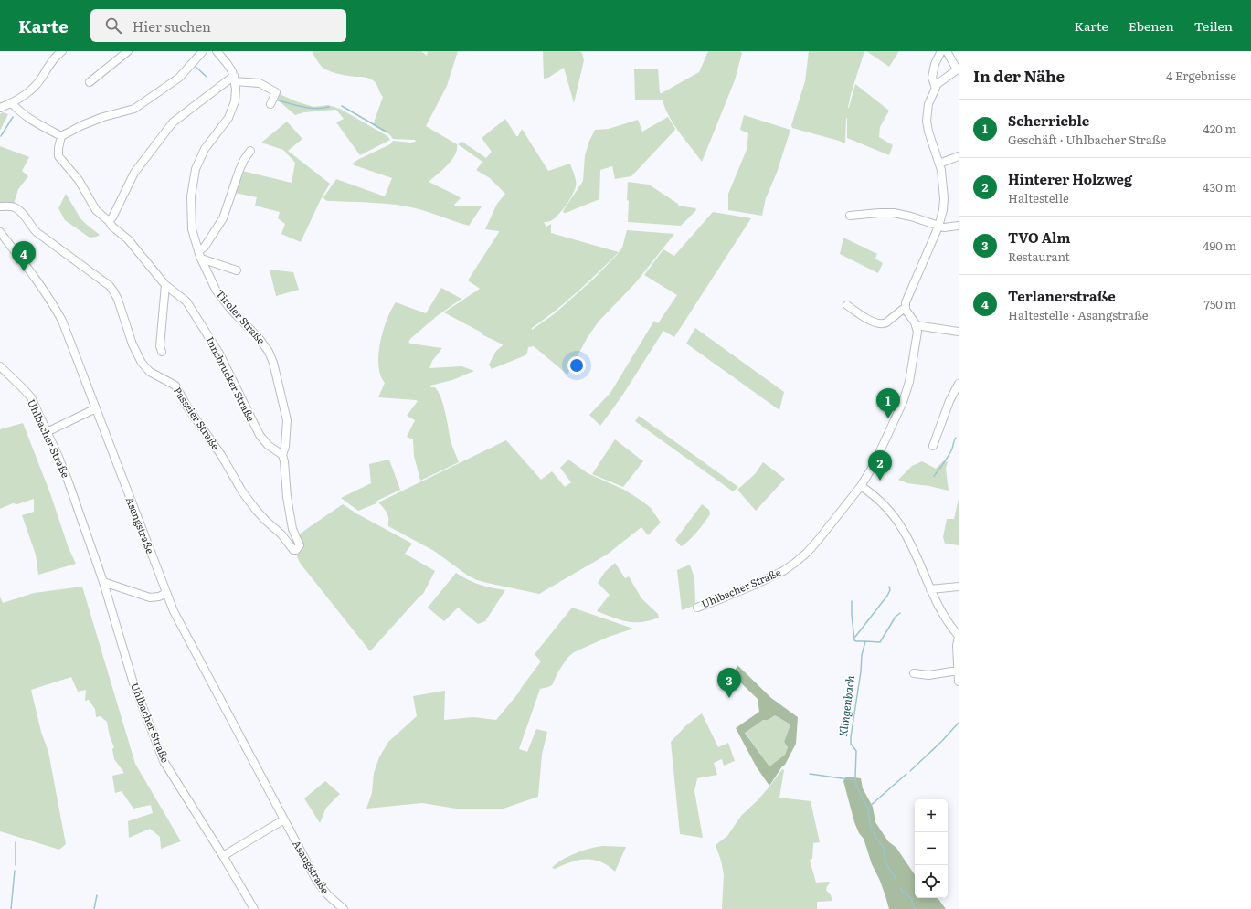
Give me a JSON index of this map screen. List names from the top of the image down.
{
  "streets": {
    "street": [
      "Tiroler Straße",
      "Innsbrucker Straße",
      "Passeier Straße",
      "Uhlbacher Straße",
      "Asangstraße"
    ]
  },
  "crossings": [
    ["Tiroler Straße", "Passeier Straße"],
    ["Innsbrucker Straße", "Passeier Straße"]
  ],
  "water": ["Klingenbach"],
  "page": {
    "header": "Karte",
    "search": "Hier suchen",
    "nav": ["Karte", "Ebenen", "Teilen"],
    "heading": ["In der Nähe", "4 Ergebnisse"],
    "list": [
      {
        "mark": "1",
        "name": "Scherrieble",
        "note": "Geschäft · Uhlbacher Straße",
        "value": "420 m"
      },
      {
        "mark": "2",
        "name": "Hinterer Holzweg",
        "note": "Haltestelle",
        "value": "430 m"
      },
      {
        "mark": "3",
        "name": "TVO Alm",
        "note": "Restaurant",
        "value": "490 m"
      },
      {
        "mark": "4",
        "name": "Terlanerstraße",
        "note": "Haltestelle · Asangstraße",
        "value": "750 m"
      }
    ],
    "pins": [
      "4",
      "1",
      "2",
      "3"
    ],
    "map_buttons": ["+", "−"]
  }
}
